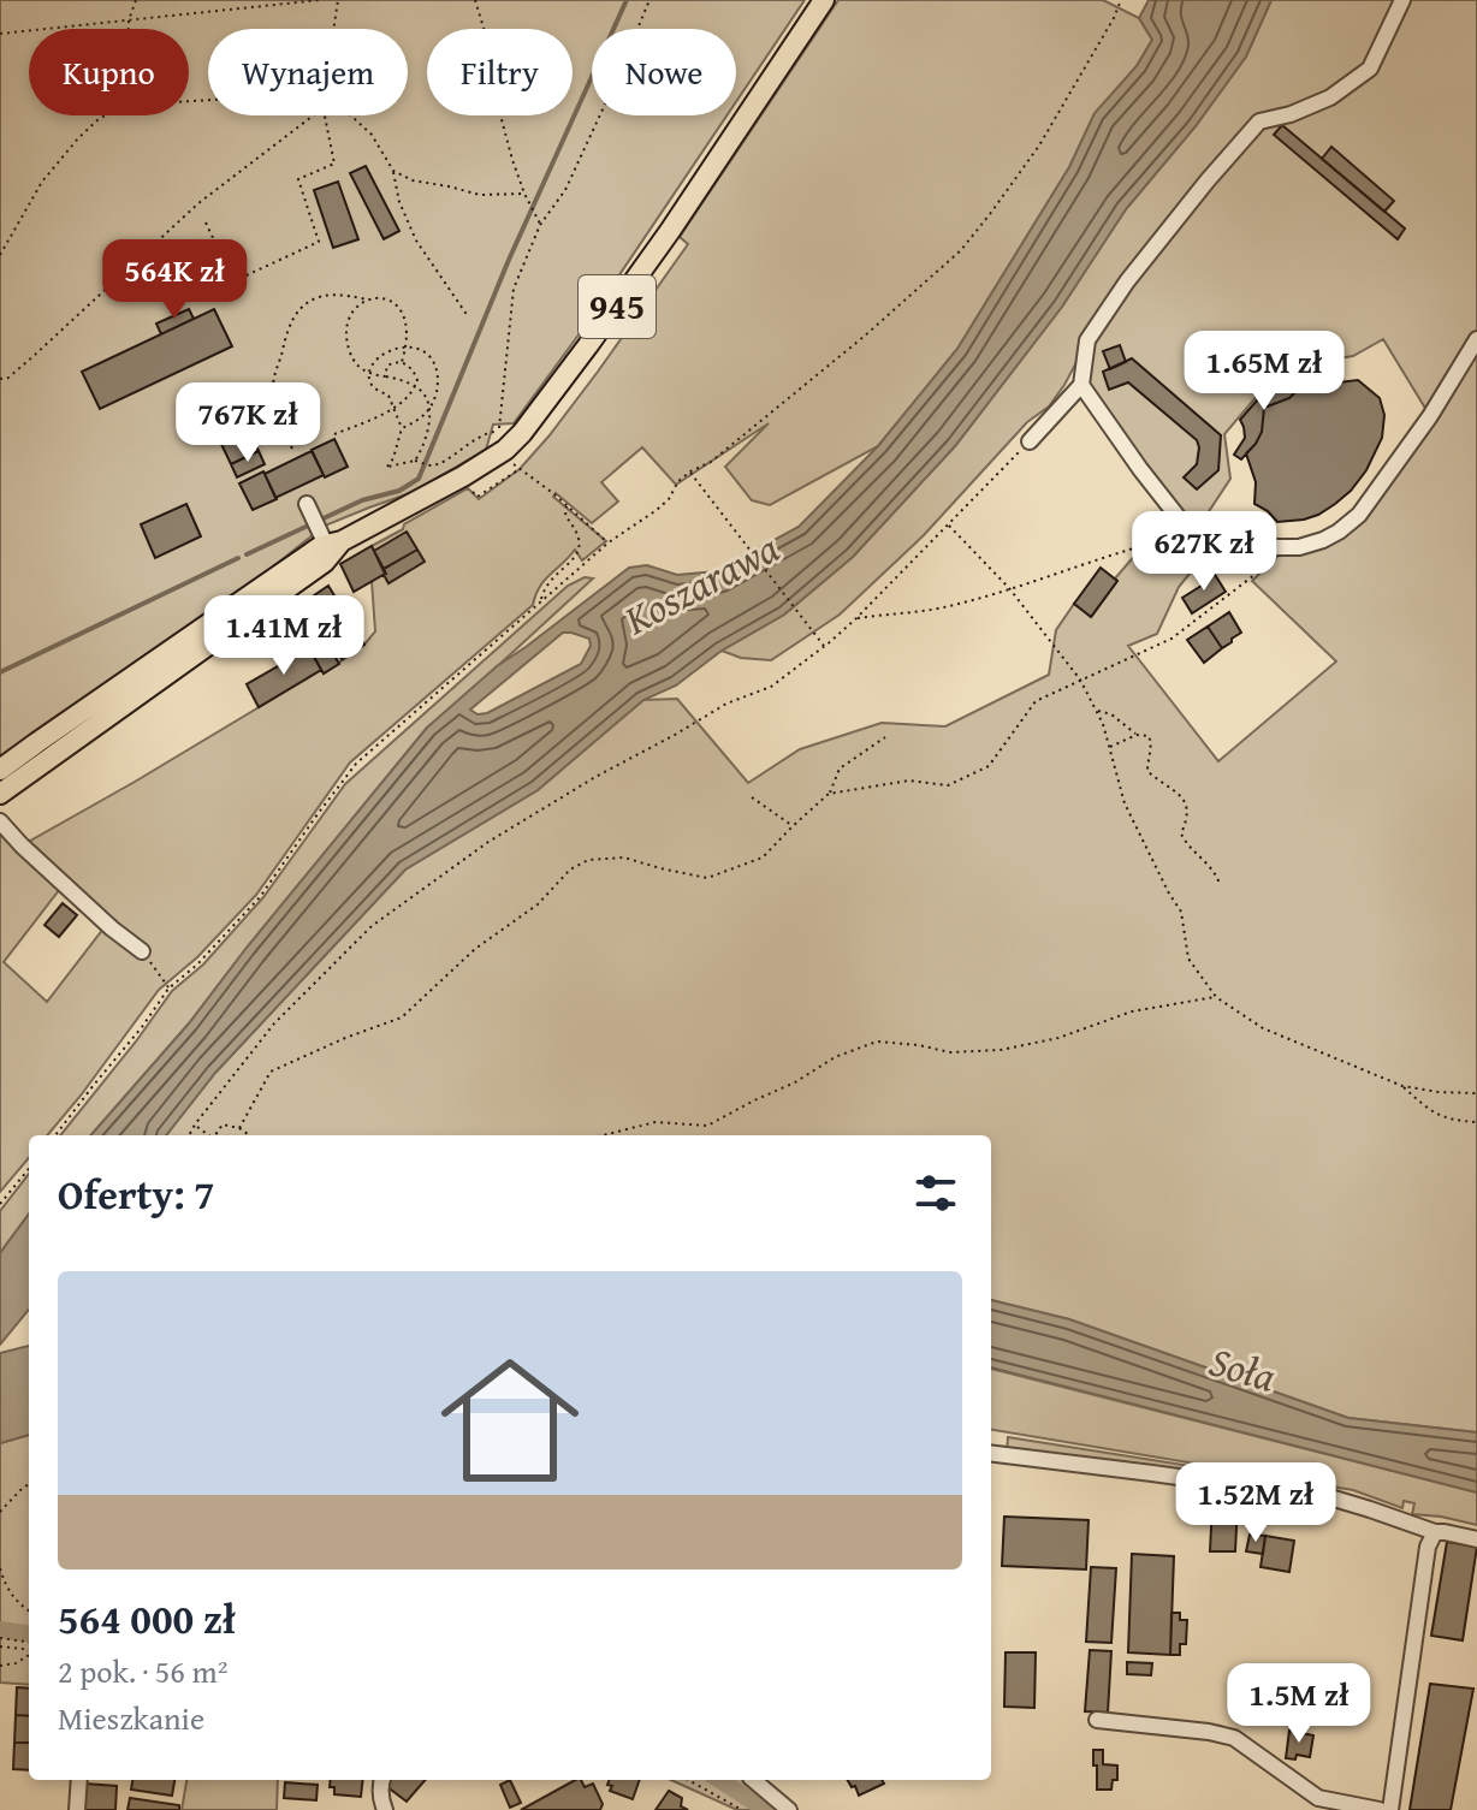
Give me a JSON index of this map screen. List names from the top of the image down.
{
  "streets": {
    "main road": ["945"]
  },
  "water": ["Koszarawa", "Soła"],
  "page": {
    "chip": [
      "Kupno",
      "Wynajem",
      "Filtry",
      "Nowe"
    ],
    "price": [
      "564K zł",
      "1.65M zł",
      "767K zł",
      "627K zł",
      "1.41M zł",
      "1.52M zł",
      "1.5M zł"
    ],
    "heading": "Oferty: 7",
    "list": [
      {
        "name": "564 000 zł",
        "note": "2 pok. · 56 m² · Mieszkanie"
      }
    ]
  }
}
